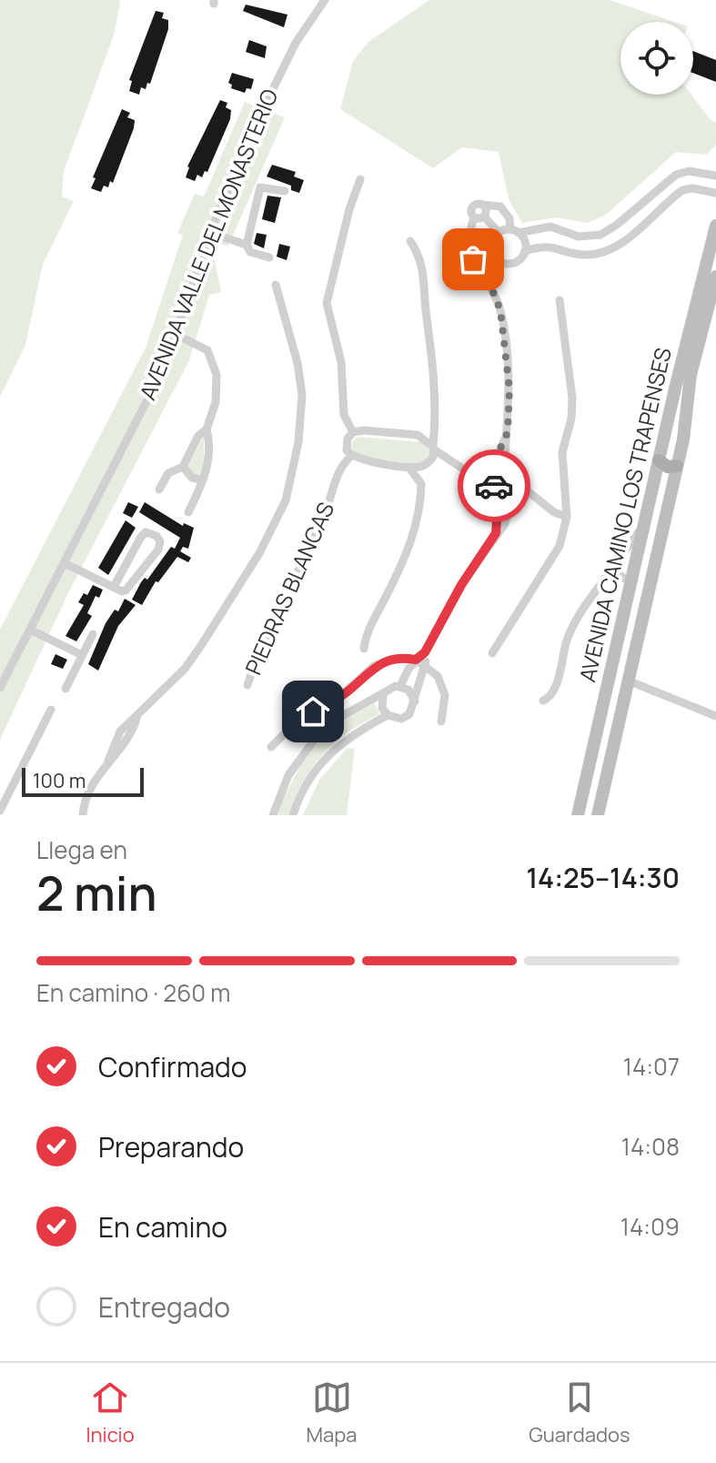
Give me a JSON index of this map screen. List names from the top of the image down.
{
  "streets": {
    "main road": ["AVENIDA CAMINO LOS TRAPENSES"],
    "street": ["AVENIDA VALLE DEL MONASTERIO", "PIEDRAS BLANCAS"]
  },
  "scale_bar": "100 m",
  "page": {
    "scale": "100 m",
    "heading": ["2 min", "Llega en", "14:25–14:30"],
    "bar": "En camino · 260 m",
    "list": [
      ["Confirmado", "14:07"],
      ["Preparando", "14:08"],
      ["En camino", "14:09"],
      "Entregado"
    ],
    "tabs": ["Inicio", "Mapa", "Guardados"]
  }
}
